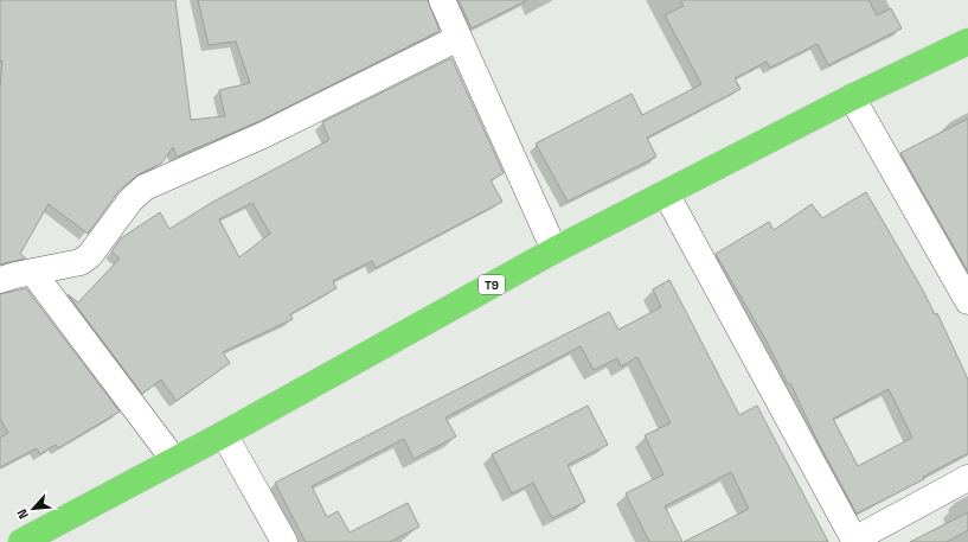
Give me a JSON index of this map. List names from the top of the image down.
{
  "streets": {
    "highway": ["T9"]
  },
  "north": "bottom left"
}
